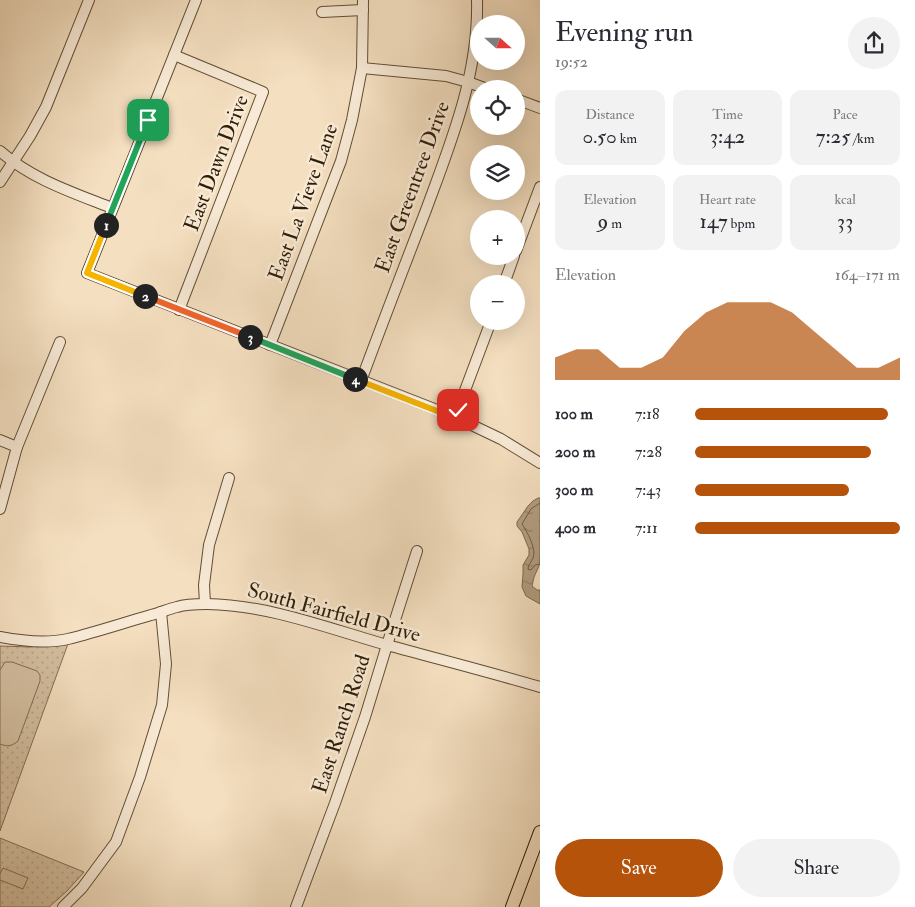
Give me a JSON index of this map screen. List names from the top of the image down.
{
  "streets": {
    "street": [
      "East Dawn Drive",
      "East Greentree Drive",
      "East La Vieve Lane",
      "South Fairfield Drive",
      "East Ranch Road"
    ]
  },
  "crossings": [
    ["South Fairfield Drive", "East Ranch Road"]
  ],
  "north": "right",
  "page": {
    "heading": ["Evening run", "19:52"],
    "map_buttons": ["+", "−"],
    "stats": [
      ["Distance", "0.50 km"],
      ["Time", "3:42"],
      ["Pace", "7:25 /km"],
      ["Elevation", "9 m"],
      ["Heart rate", "147 bpm"],
      ["kcal", "33"]
    ],
    "pins": [
      "1",
      "2",
      "3",
      "4"
    ],
    "chart": ["Elevation", "164–171 m"],
    "list": [
      {
        "name": "100 m",
        "note": "7:18"
      },
      {
        "name": "200 m",
        "note": "7:28"
      },
      {
        "name": "300 m",
        "note": "7:43"
      },
      {
        "name": "400 m",
        "note": "7:11"
      }
    ],
    "buttons": ["Save", "Share"]
  }
}
